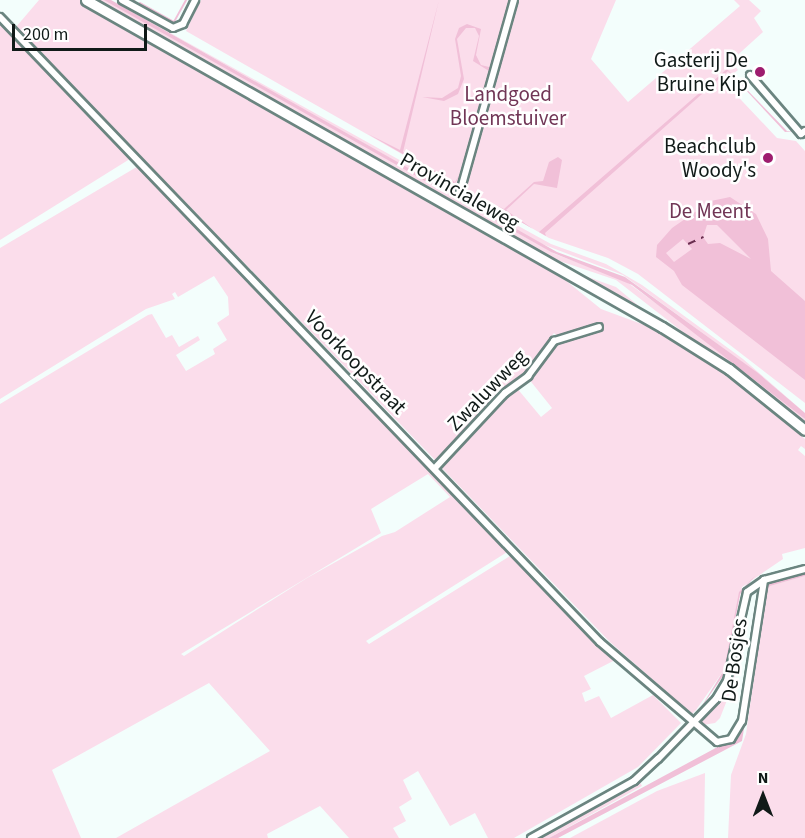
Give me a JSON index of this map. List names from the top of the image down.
{
  "streets": {
    "highway": ["Provincialeweg"],
    "street": ["Voorkoopstraat", "Zwaluwweg", "De Bosjes"]
  },
  "crossings": [
    ["Voorkoopstraat", "Zwaluwweg"],
    ["Voorkoopstraat", "De Bosjes"]
  ],
  "parks": ["Landgoed Bloemstuiver", "De Meent"],
  "places": ["Gasterij De Bruine Kip", "Beachclub Woody's"],
  "scale_bar": "200 m",
  "north": "top"
}
